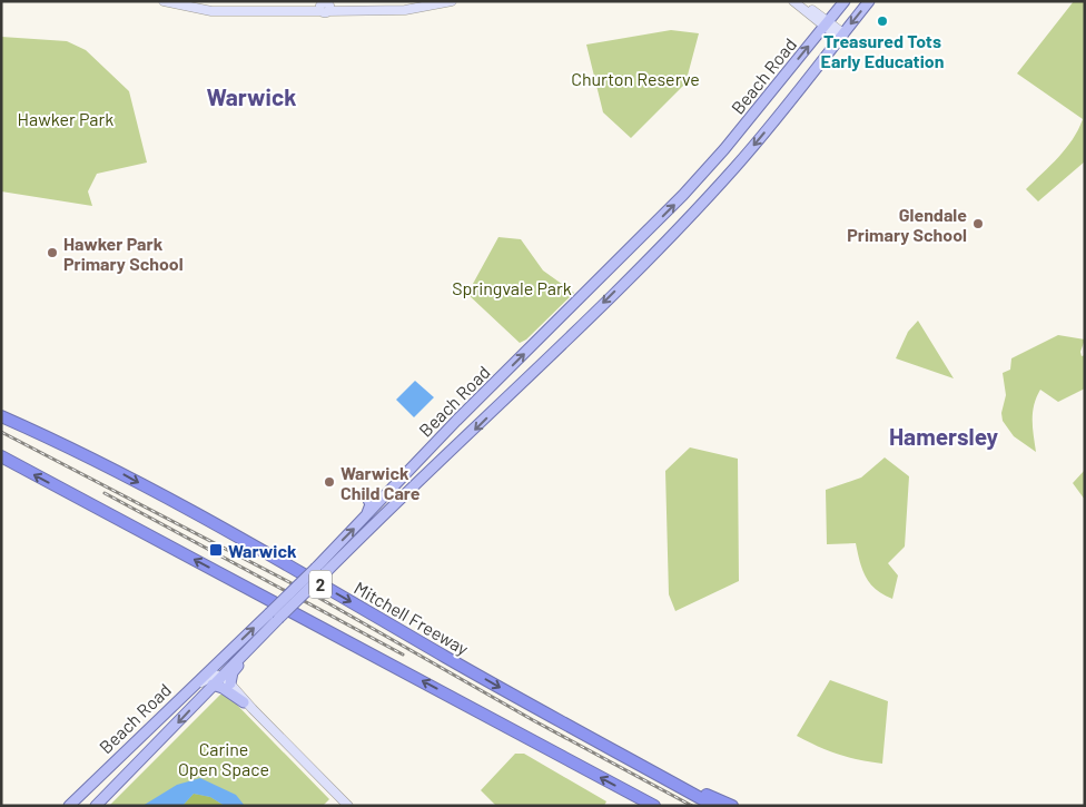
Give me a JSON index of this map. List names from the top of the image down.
{
  "streets": {
    "highway": ["2", "Mitchell Freeway"],
    "main road": ["Beach Road"]
  },
  "districts": ["Warwick", "Hamersley"],
  "parks": [
    "Churton Reserve",
    "Hawker Park",
    "Springvale Park",
    "Carine Open Space"
  ],
  "places": {
    "other": [
      "Treasured Tots Early Education",
      "Glendale Primary School",
      "Hawker Park Primary School",
      "Warwick Child Care"
    ],
    "transit": ["Warwick"]
  }
}
